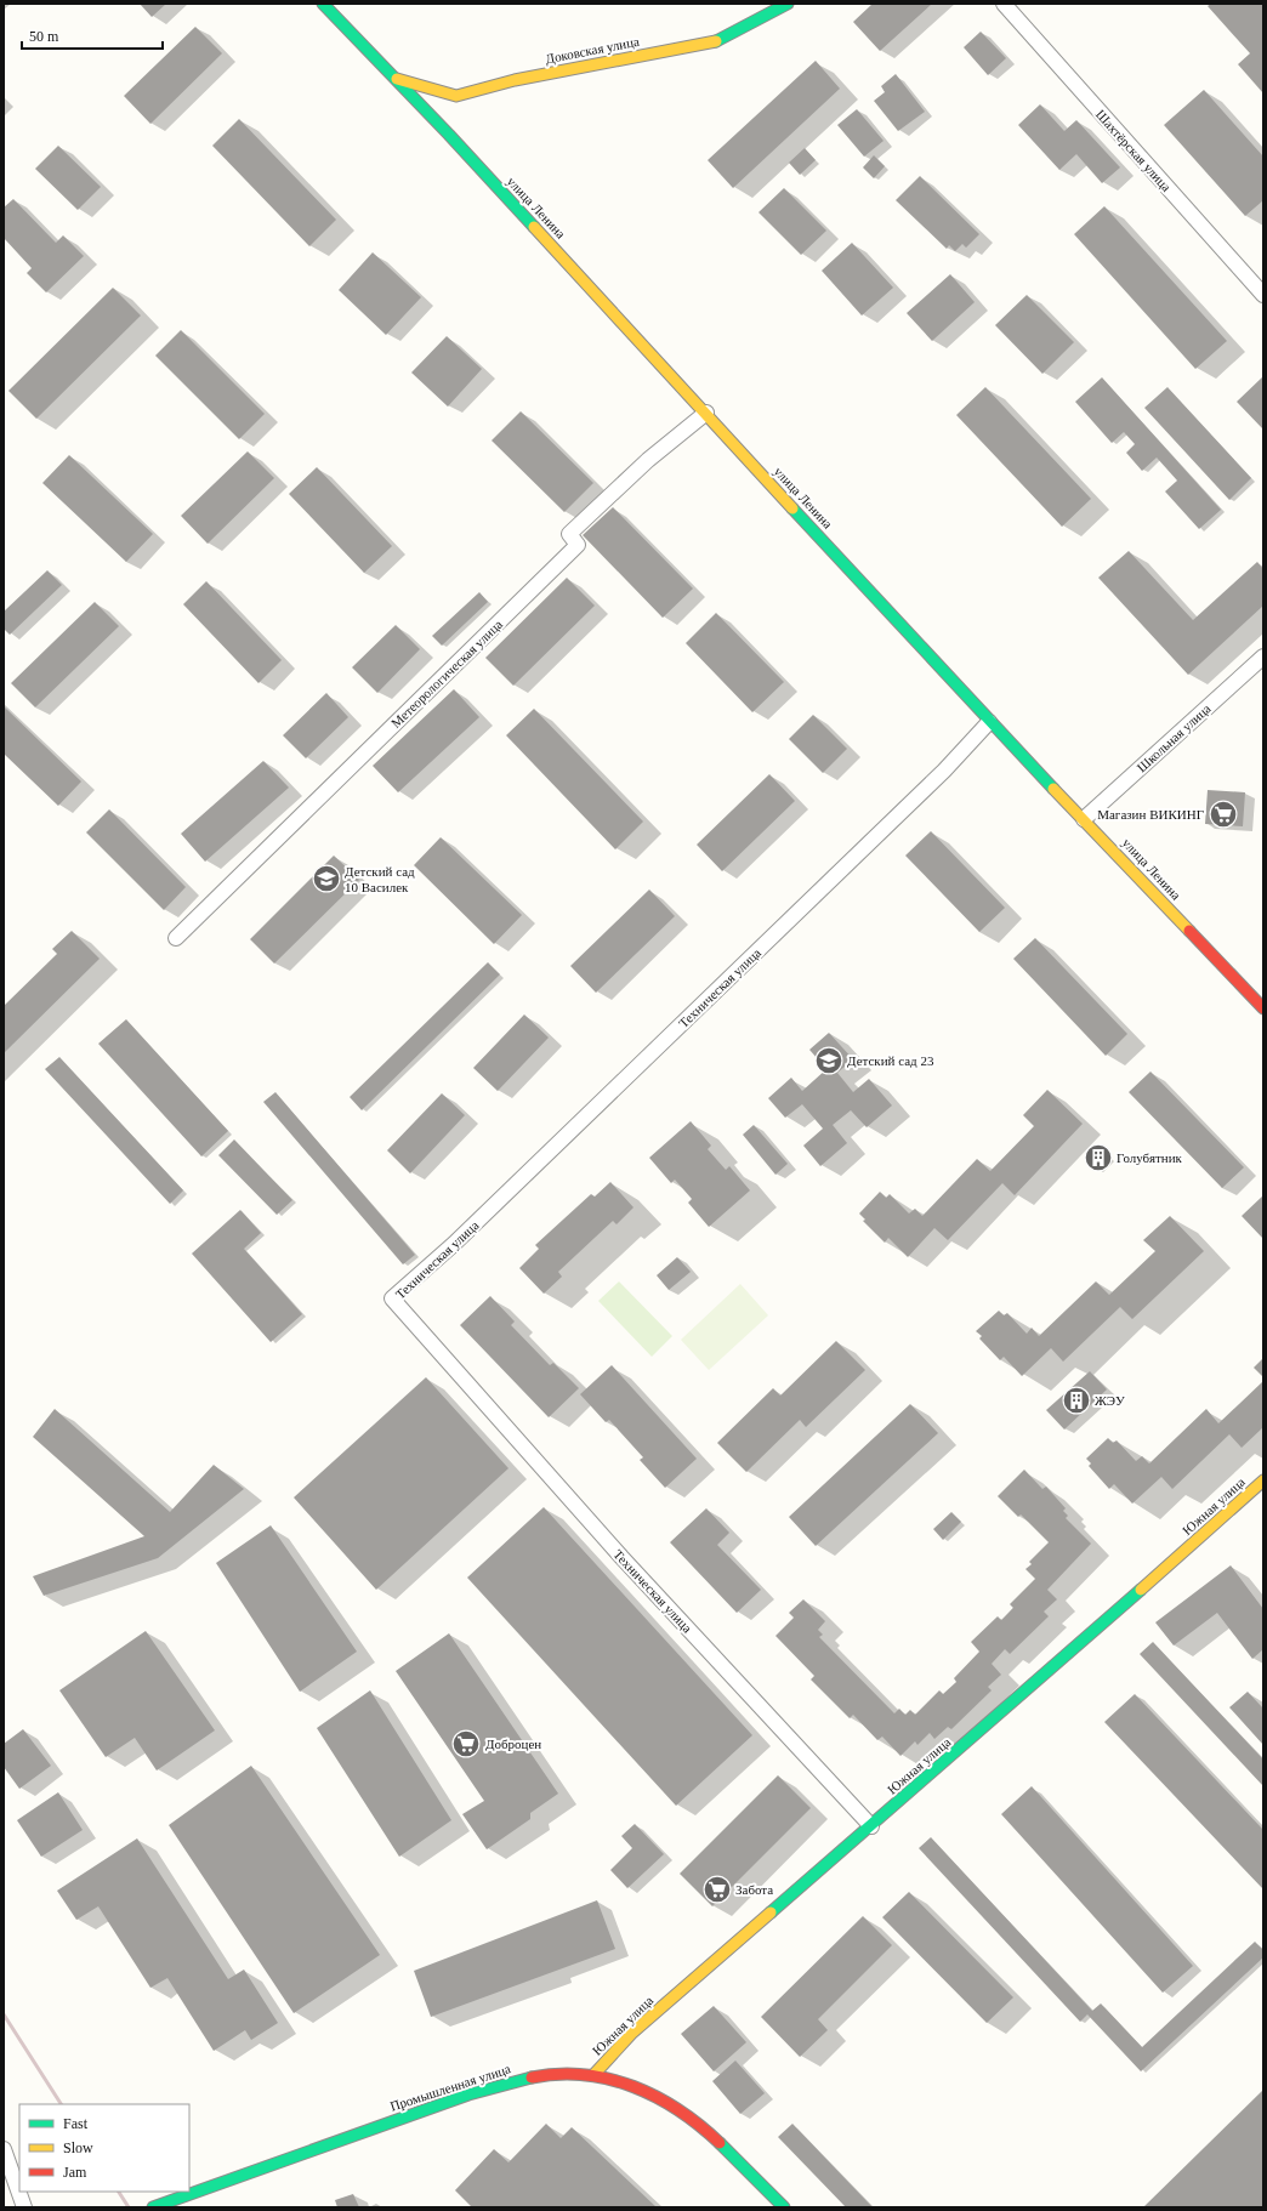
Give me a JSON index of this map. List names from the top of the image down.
{
  "streets": {
    "main road": [
      "Доковская улица",
      "улица Ленина",
      "Южная улица",
      "Промышленная улица"
    ],
    "street": [
      "Шахтёрская улица",
      "Метеорологическая улица",
      "Школьная улица",
      "Техническая улица"
    ]
  },
  "crossings": [
    ["Доковская улица", "улица Ленина"],
    ["улица Ленина", "Метеорологическая улица"],
    ["улица Ленина", "Школьная улица"],
    ["улица Ленина", "Техническая улица"],
    ["Техническая улица", "Южная улица"],
    ["Южная улица", "Промышленная улица"]
  ],
  "places": {
    "supermarket": ["Магазин ВИКИНГ", "Доброцен", "Забота"],
    "school or university": ["Детский сад 10 Василек", "Детский сад 23"],
    "building": ["Голубятник", "ЖЭУ"]
  },
  "legend": ["Fast", "Slow", "Jam"],
  "scale_bar": "50 m"
}
